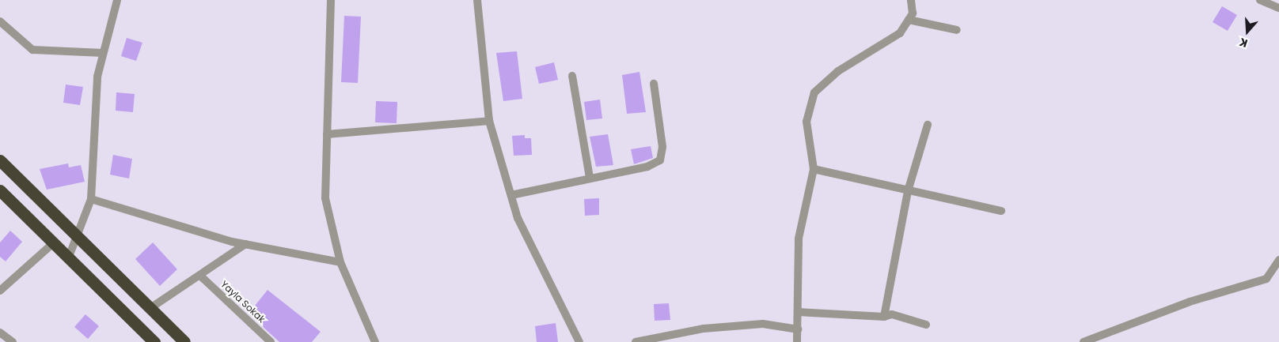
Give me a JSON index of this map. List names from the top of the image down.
{
  "streets": {
    "street": ["Yayla Sokak"]
  },
  "north": "bottom"
}
